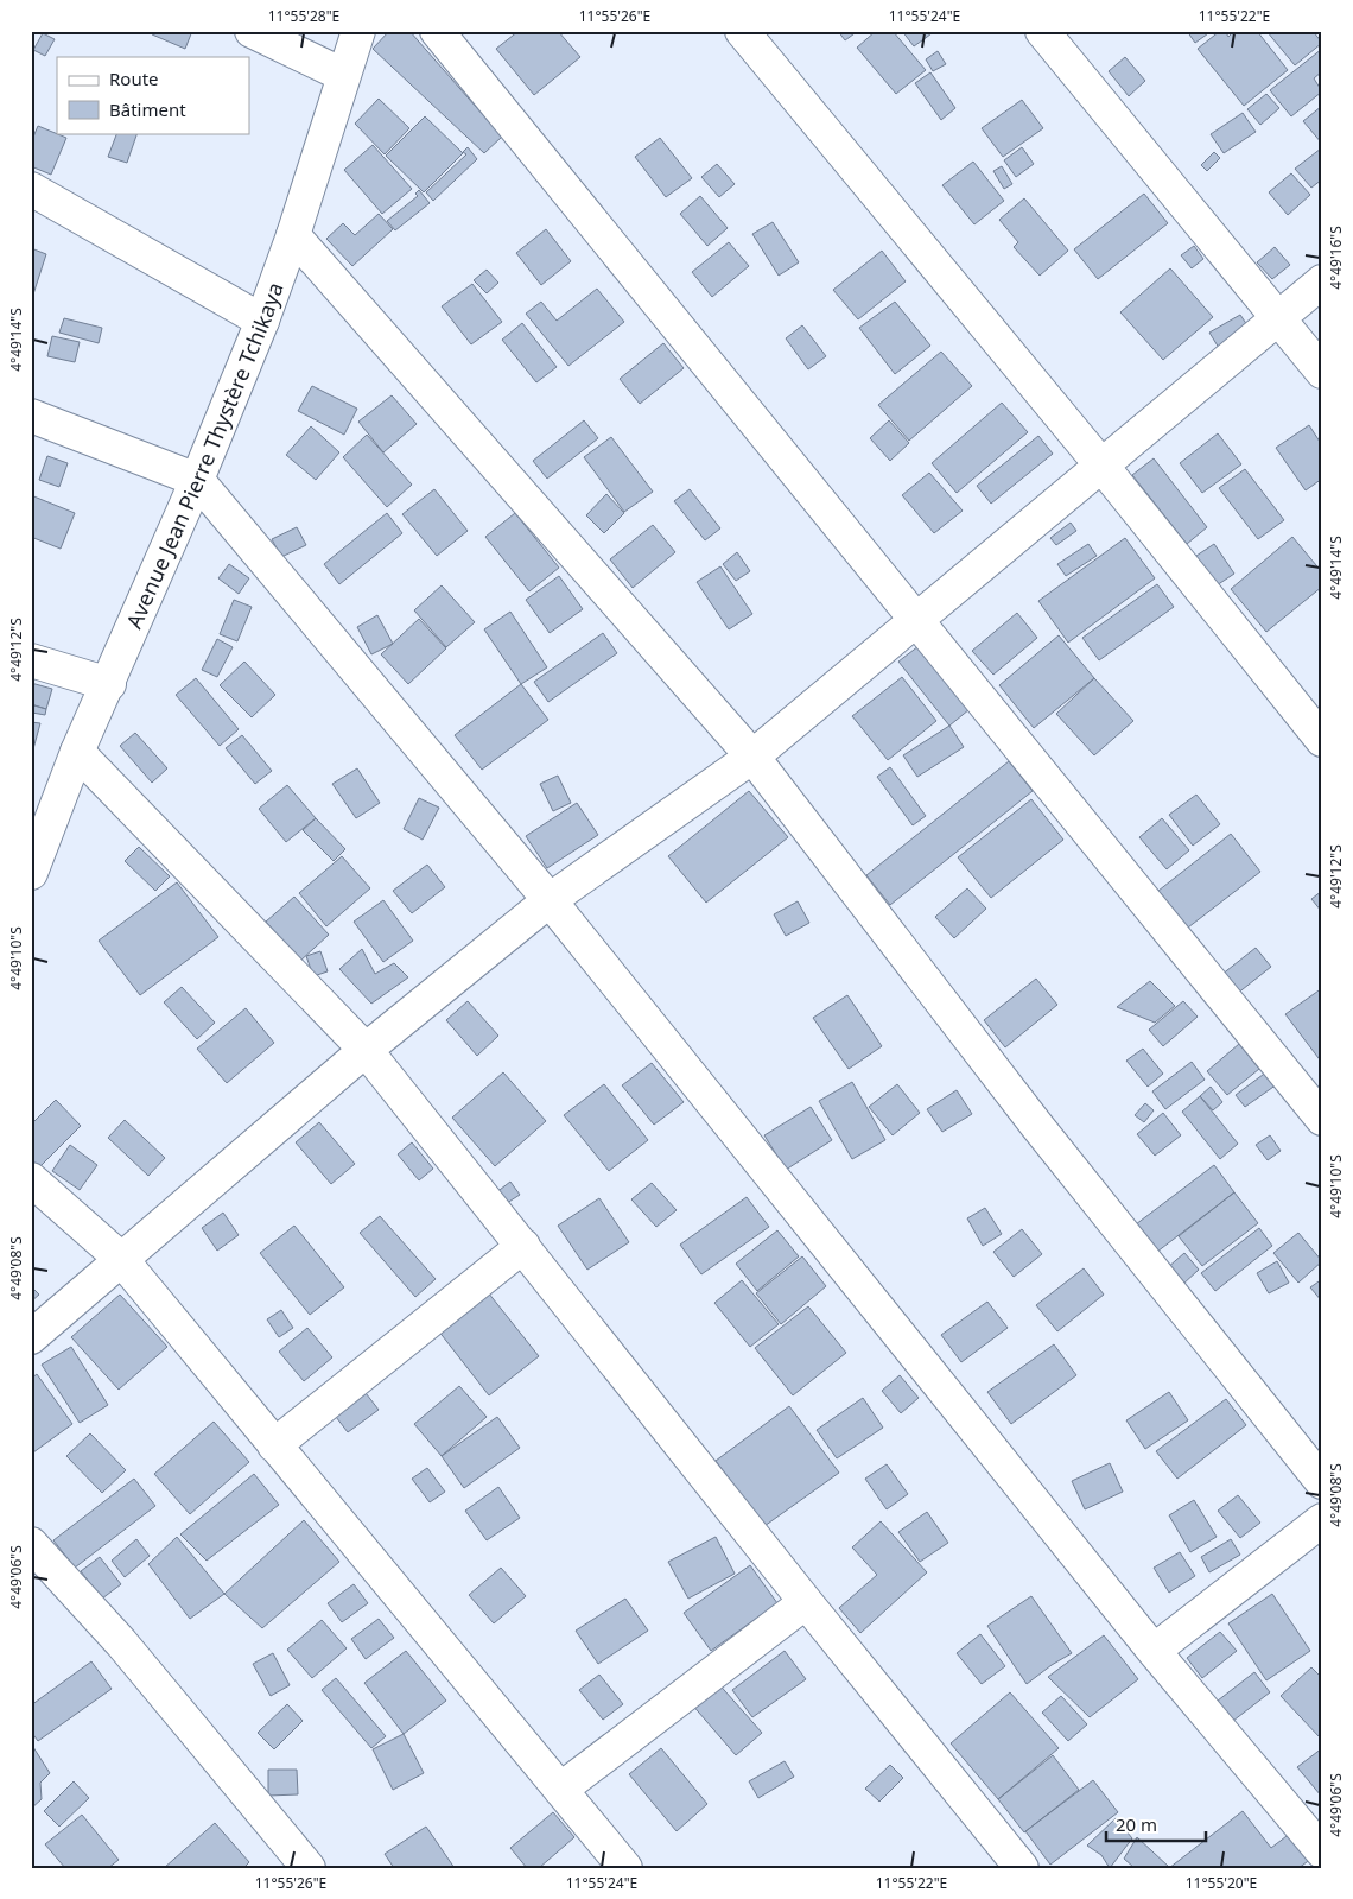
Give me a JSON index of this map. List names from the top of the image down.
{
  "streets": {
    "street": ["Avenue Jean Pierre Thystère Tchikaya"]
  },
  "legend": ["Route", "Bâtiment"],
  "scale_bar": "20 m",
  "coordinates": [
    "11°55'28\"E",
    "11°55'26\"E",
    "11°55'24\"E",
    "11°55'22\"E",
    "4°49'16\"S",
    "4°49'14\"S",
    "4°49'12\"S",
    "4°49'10\"S",
    "4°49'08\"S",
    "4°49'06\"S",
    "11°55'20\"E"
  ]
}
